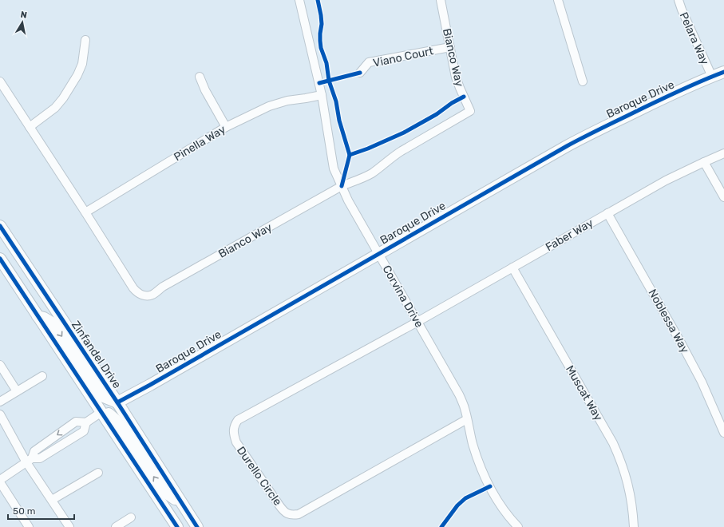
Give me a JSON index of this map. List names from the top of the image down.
{
  "streets": {
    "street": [
      "Pelara Way",
      "Viano Court",
      "Bianco Way",
      "Baroque Drive",
      "Pinella Way",
      "Faber Way",
      "Corvina Drive",
      "Noblessa Way",
      "Zinfandel Drive",
      "Muscat Way",
      "Durello Circle"
    ]
  },
  "crossings": [
    ["Pelara Way", "Baroque Drive"],
    ["Viano Court", "Bianco Way"],
    ["Bianco Way", "Pinella Way"],
    ["Bianco Way", "Corvina Drive"],
    ["Baroque Drive", "Corvina Drive"],
    ["Baroque Drive", "Zinfandel Drive"],
    ["Pinella Way", "Corvina Drive"],
    ["Faber Way", "Corvina Drive"],
    ["Faber Way", "Noblessa Way"],
    ["Faber Way", "Muscat Way"],
    ["Faber Way", "Durello Circle"],
    ["Corvina Drive", "Durello Circle"]
  ],
  "scale_bar": "50 m",
  "north": "top"
}
